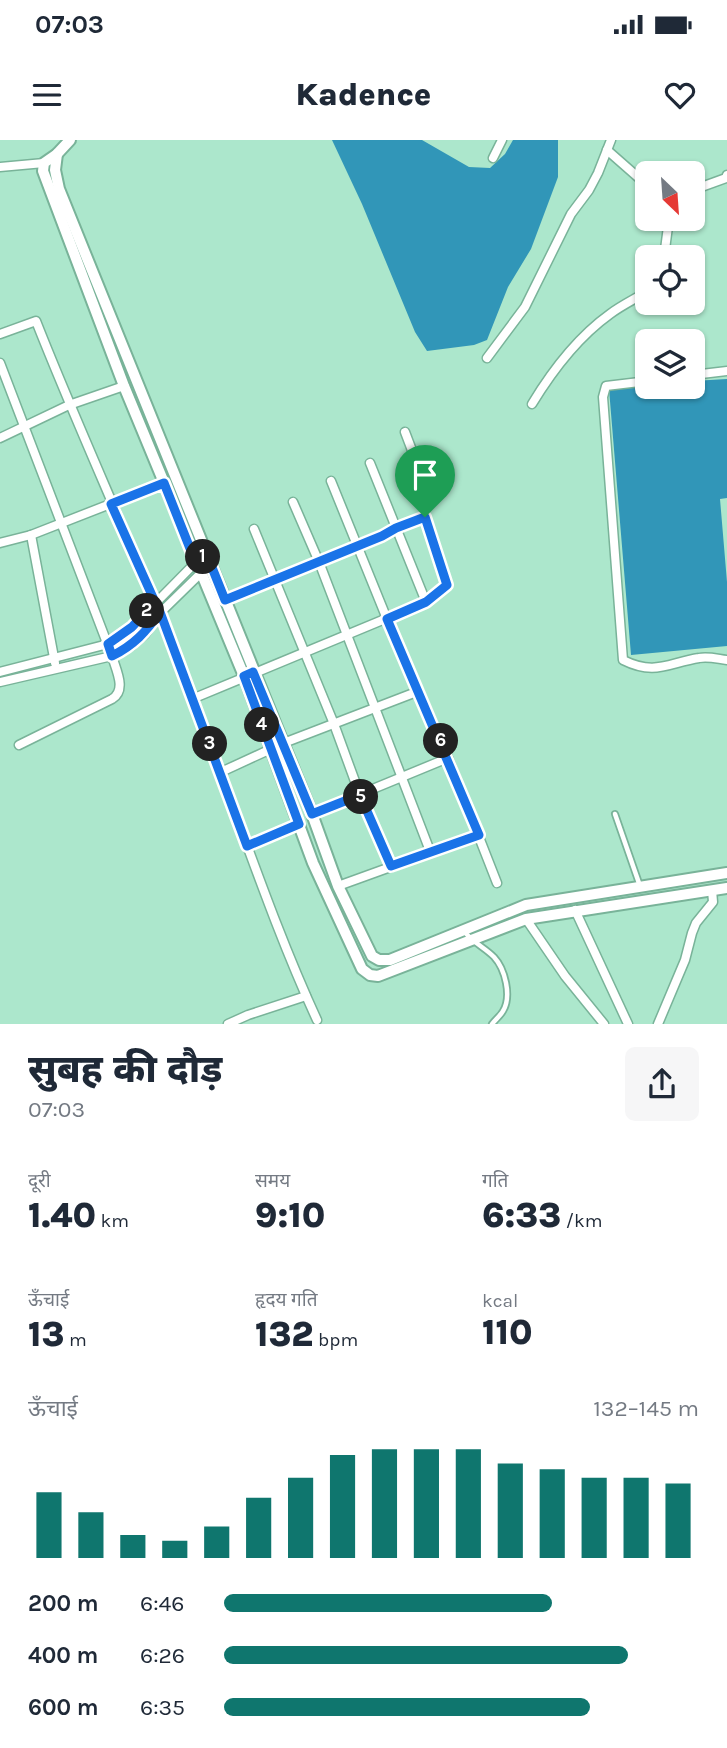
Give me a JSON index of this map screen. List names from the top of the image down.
{
  "north": "bottom right",
  "page": {
    "status": "07:03",
    "header": "Kadence",
    "pins": [
      "1",
      "2",
      "4",
      "6",
      "3",
      "5"
    ],
    "heading": ["सुबह की दौड़", "07:03"],
    "stats": [
      ["दूरी", "1.40 km"],
      ["समय", "9:10"],
      ["गति", "6:33 /km"],
      ["ऊँचाई", "13 m"],
      ["हृदय गति", "132 bpm"],
      ["kcal", "110"]
    ],
    "chart": ["ऊँचाई", "132–145 m"],
    "list": [
      {
        "name": "200 m",
        "note": "6:46"
      },
      {
        "name": "400 m",
        "note": "6:26"
      },
      {
        "name": "600 m",
        "note": "6:35"
      }
    ]
  }
}
